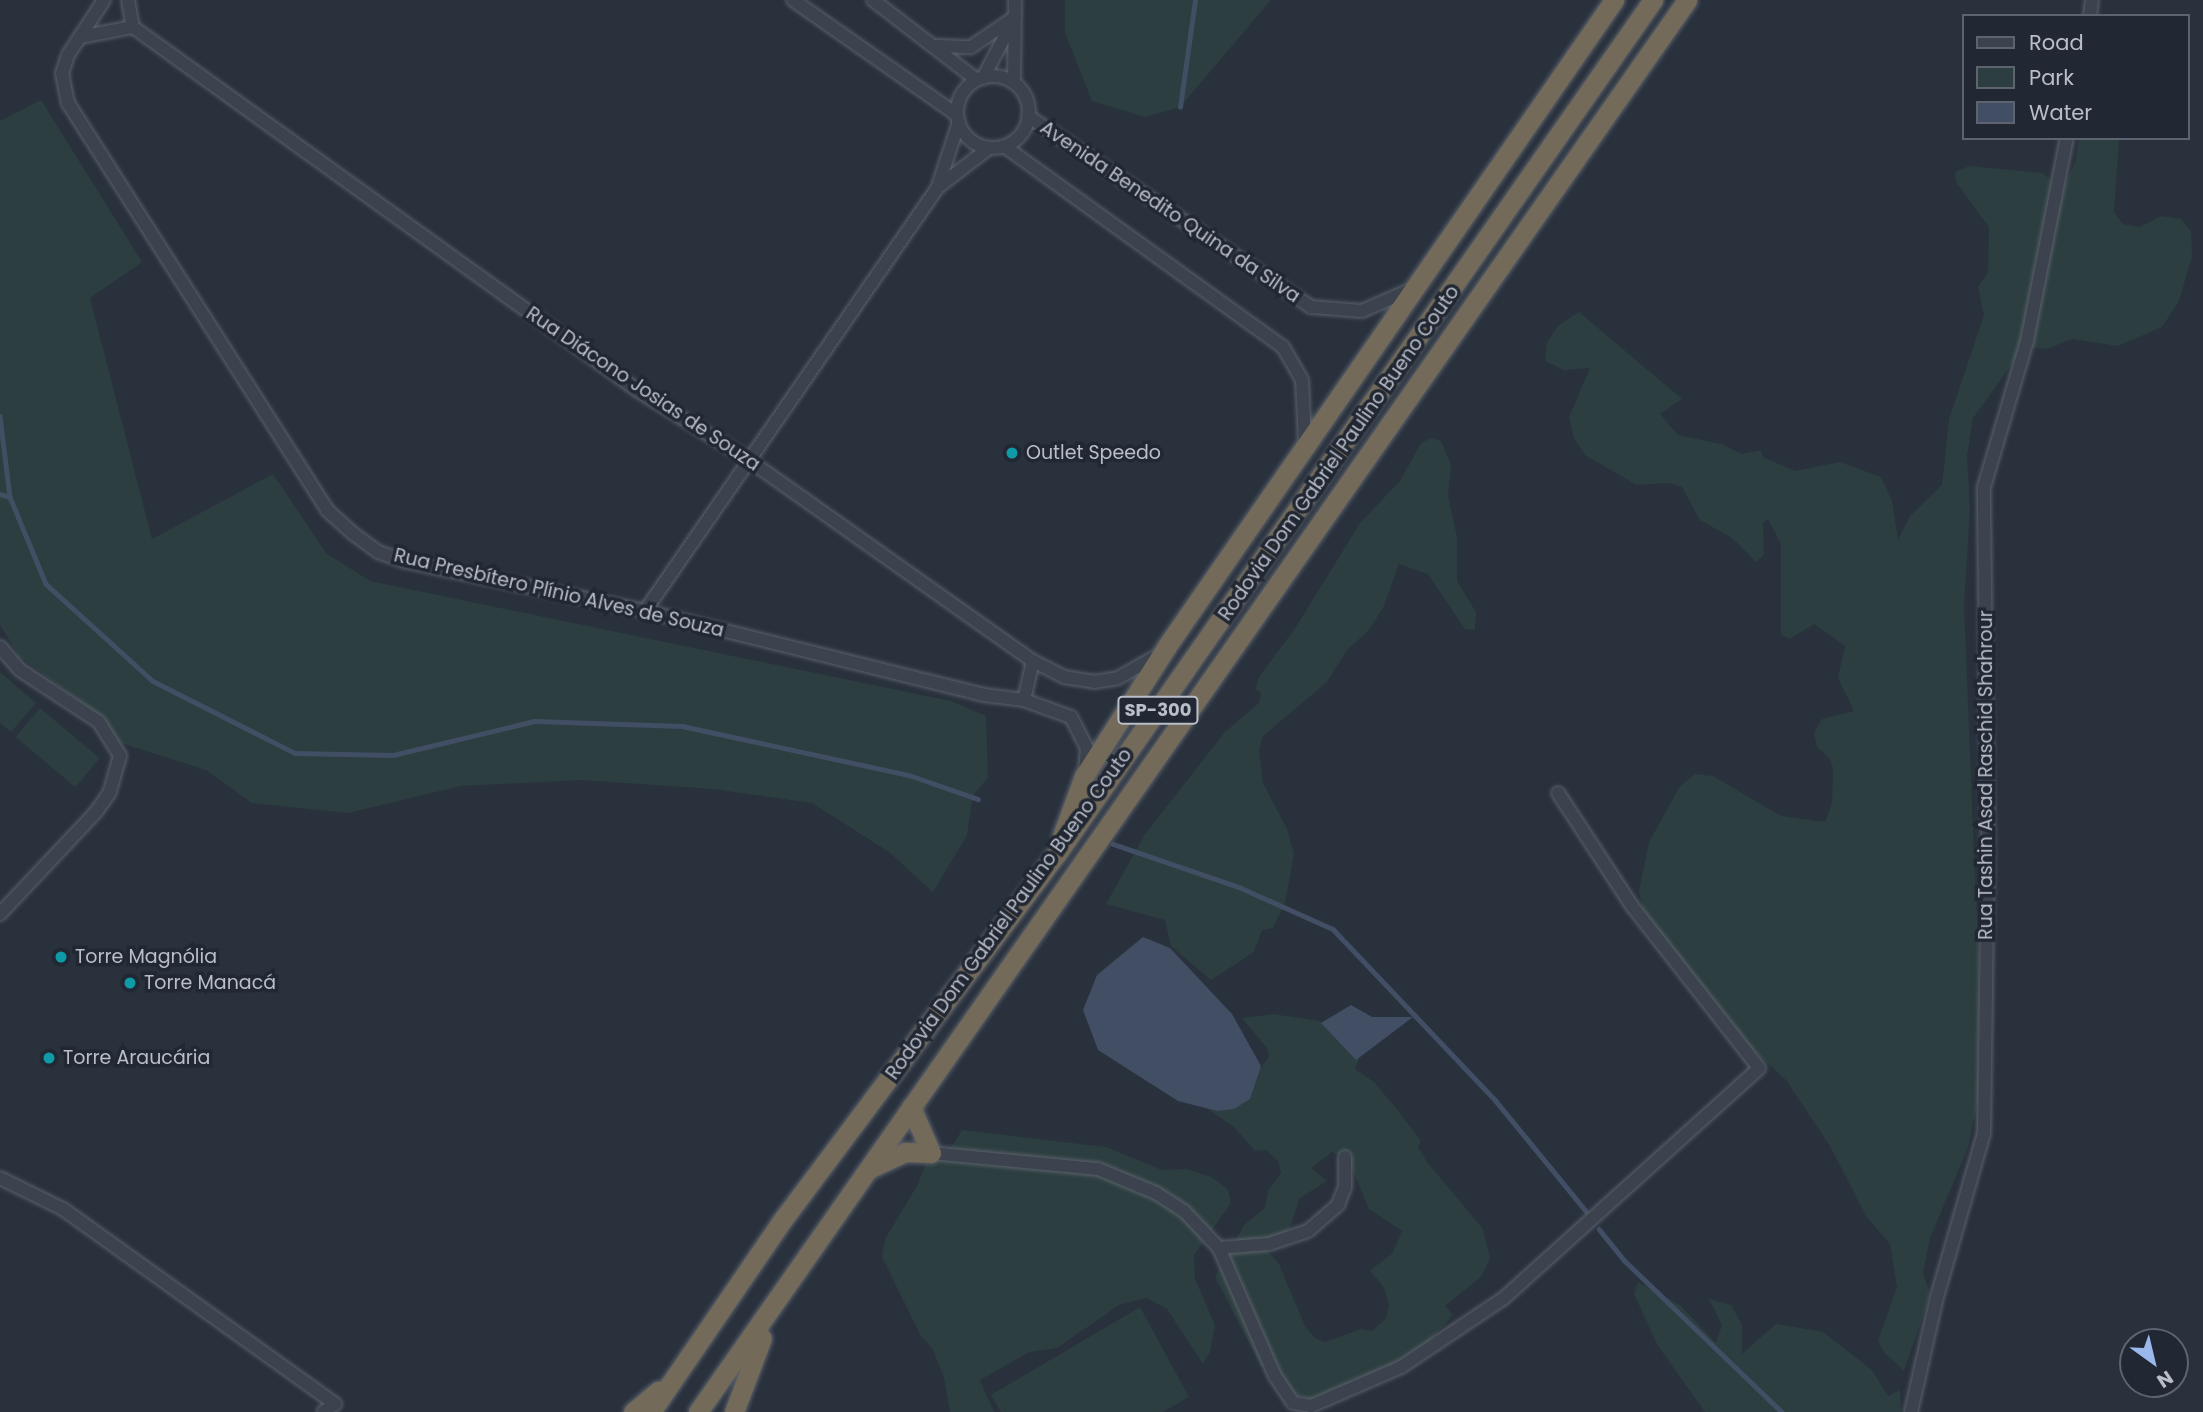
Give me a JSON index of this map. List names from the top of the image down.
{
  "streets": {
    "highway": ["Rodovia Dom Gabriel Paulino Bueno Couto", "SP-300"],
    "street": [
      "Avenida Benedito Quina da Silva",
      "Rua Diácono Josias de Souza",
      "Rua Presbítero Plínio Alves de Souza",
      "Rua Tashin Asad Raschid Shahrour"
    ]
  },
  "places": [
    "Outlet Speedo",
    "Torre Magnólia",
    "Torre Manacá",
    "Torre Araucária"
  ],
  "legend": ["Road", "Park", "Water"],
  "north": "bottom right"
}
